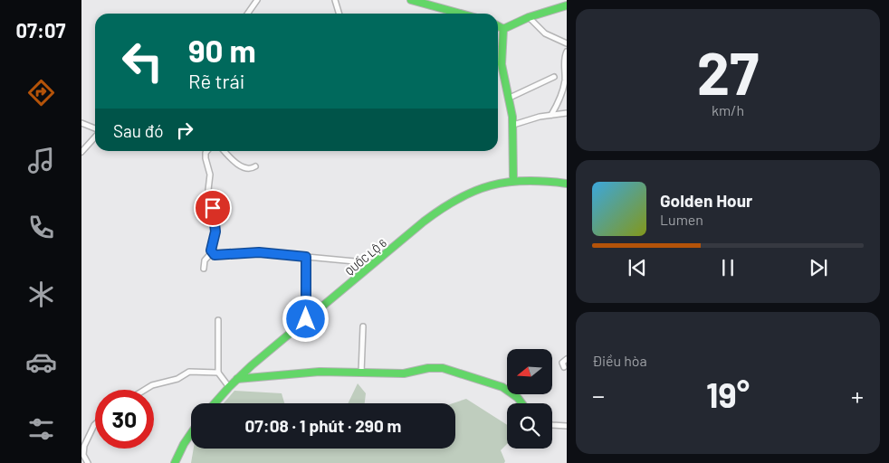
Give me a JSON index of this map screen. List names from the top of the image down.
{
  "streets": {
    "main road": ["QUỐC LỘ 6"]
  },
  "north": "left",
  "page": {
    "tabs": "07:07",
    "tile": [
      ["27", "km/h"],
      "Điều hòa"
    ],
    "turn": ["90 m", "Rẽ trái"],
    "then": "Sau đó",
    "song": ["Golden Hour", "Lumen"],
    "heat": ["−", "19°", "+"],
    "limit": "30",
    "trip": "07:08 · 1 phút · 290 m"
  }
}
